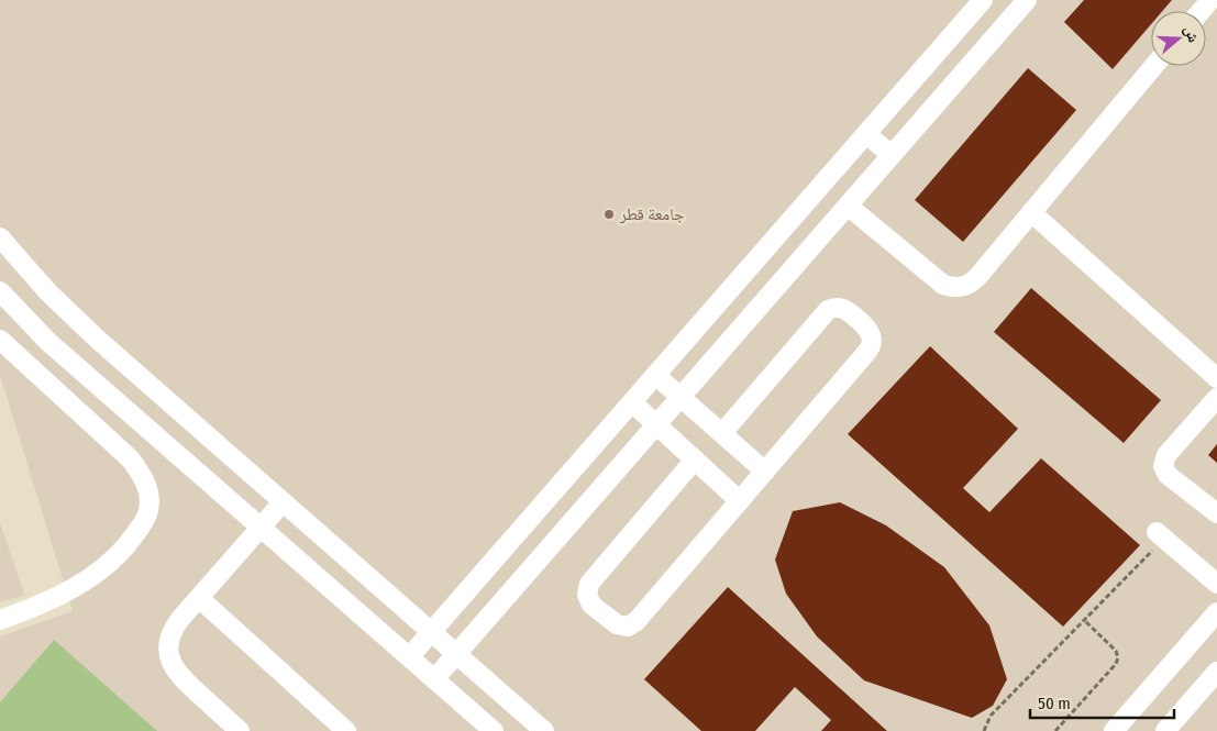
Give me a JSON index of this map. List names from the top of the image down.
{
  "places": ["جامعة قطر"],
  "scale_bar": "50 m",
  "north": "right"
}
